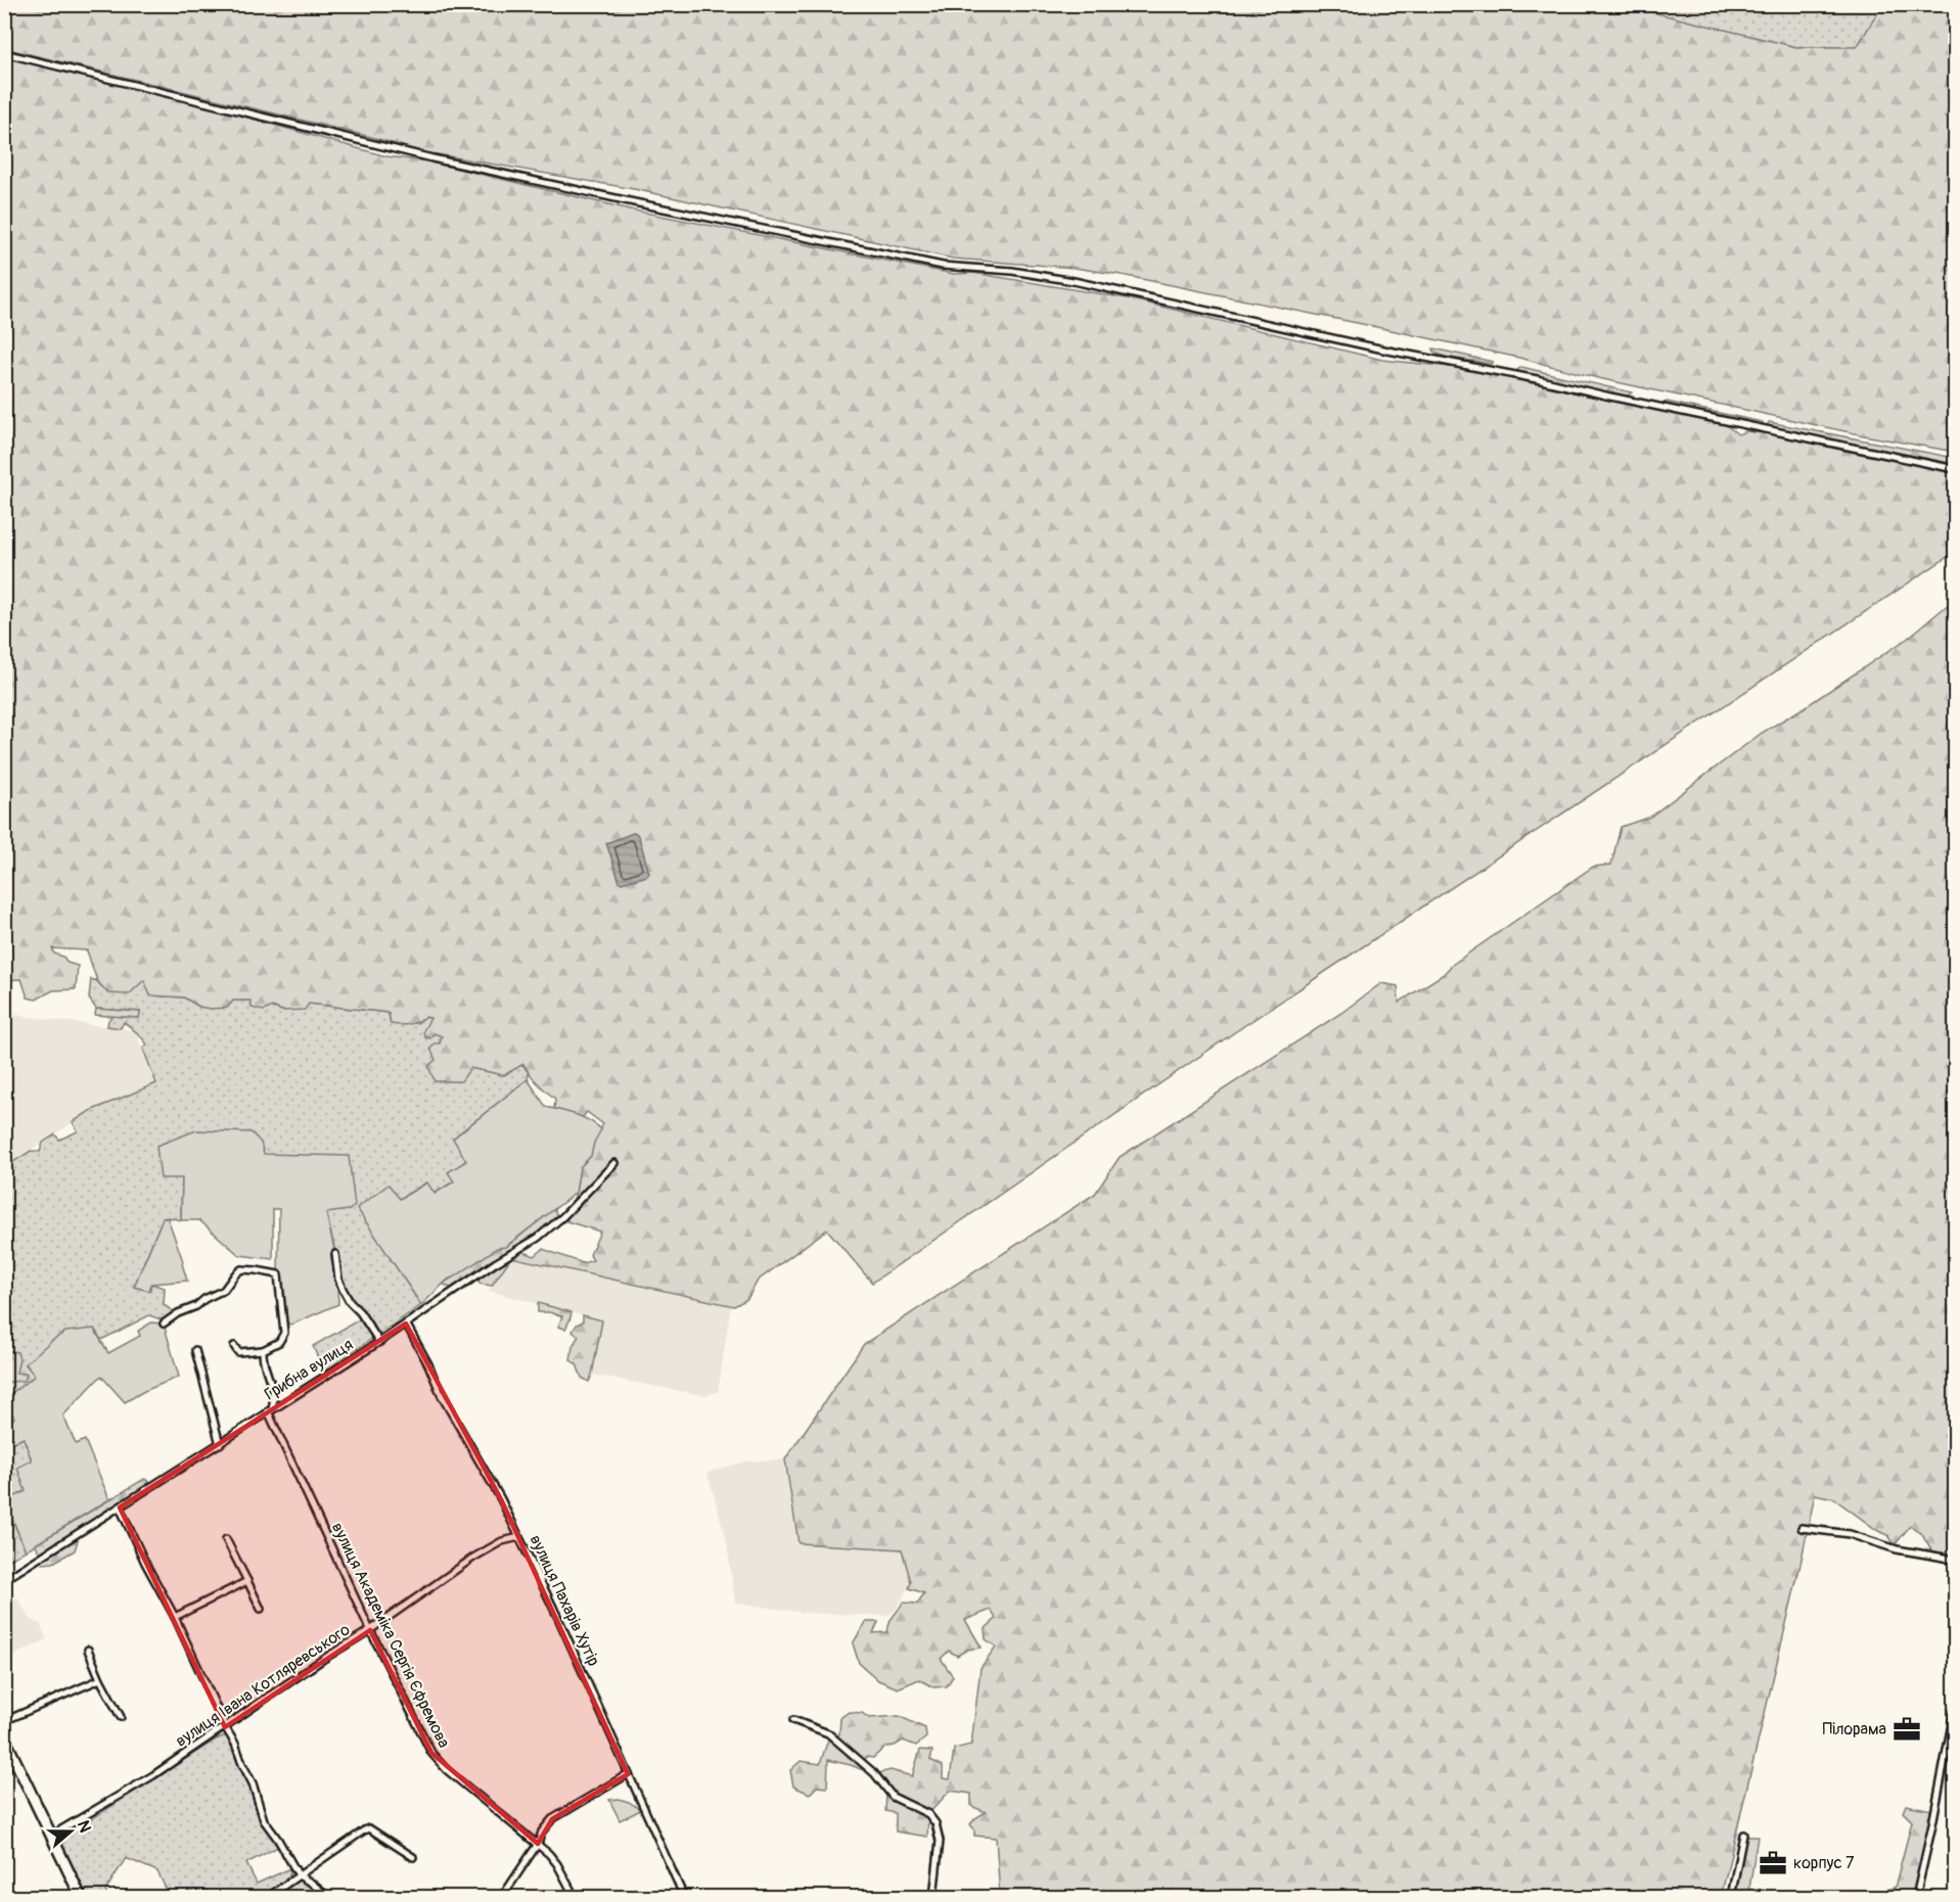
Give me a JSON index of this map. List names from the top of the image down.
{
  "streets": {
    "street": [
      "Грибна вулиця",
      "вулиця Пахарів Хутір",
      "вулиця Академіка Сергія Єфремова",
      "вулиця Івана Котляревського"
    ]
  },
  "crossings": [
    ["Грибна вулиця", "вулиця Пахарів Хутір"],
    ["Грибна вулиця", "вулиця Академіка Сергія Єфремова"],
    ["вулиця Пахарів Хутір", "вулиця Івана Котляревського"],
    ["вулиця Академіка Сергія Єфремова", "вулиця Івана Котляревського"]
  ],
  "places": {
    "office": ["Пілорама", "корпус 7"]
  },
  "north": "right"
}
